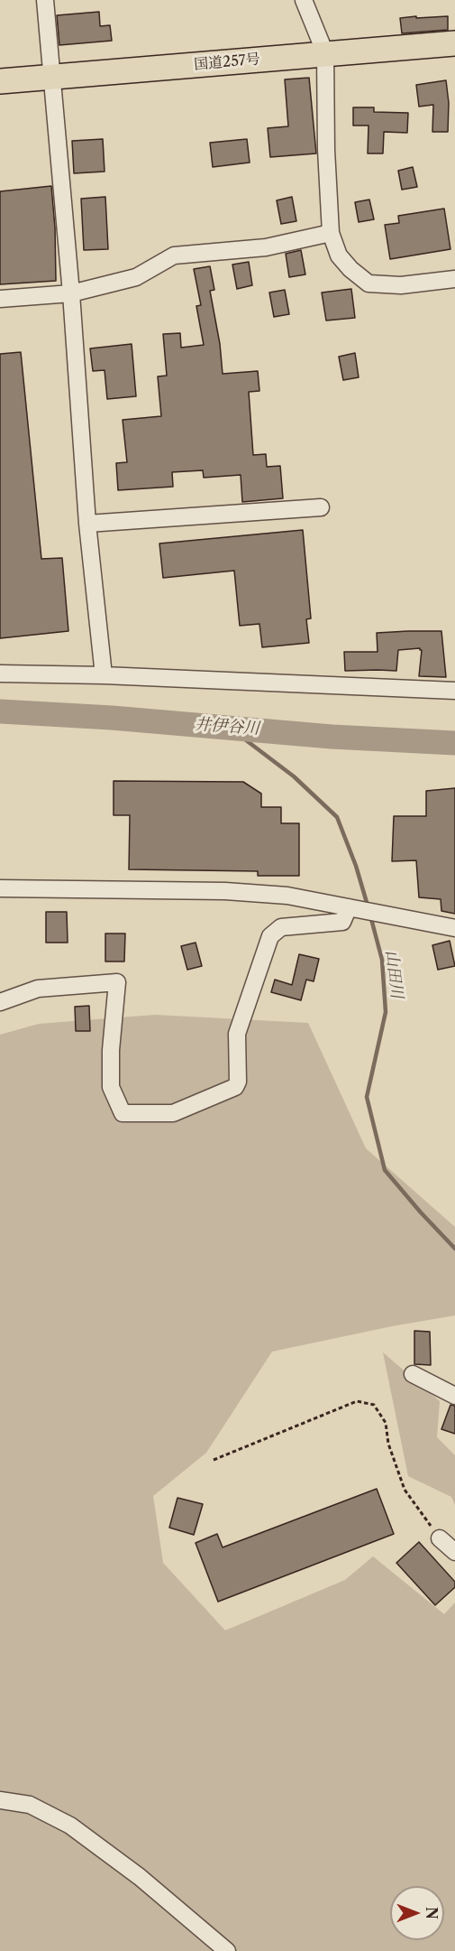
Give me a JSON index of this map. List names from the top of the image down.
{
  "streets": {
    "highway": ["国道257号"]
  },
  "water": ["井伊谷川", "山田川"],
  "north": "right"
}
